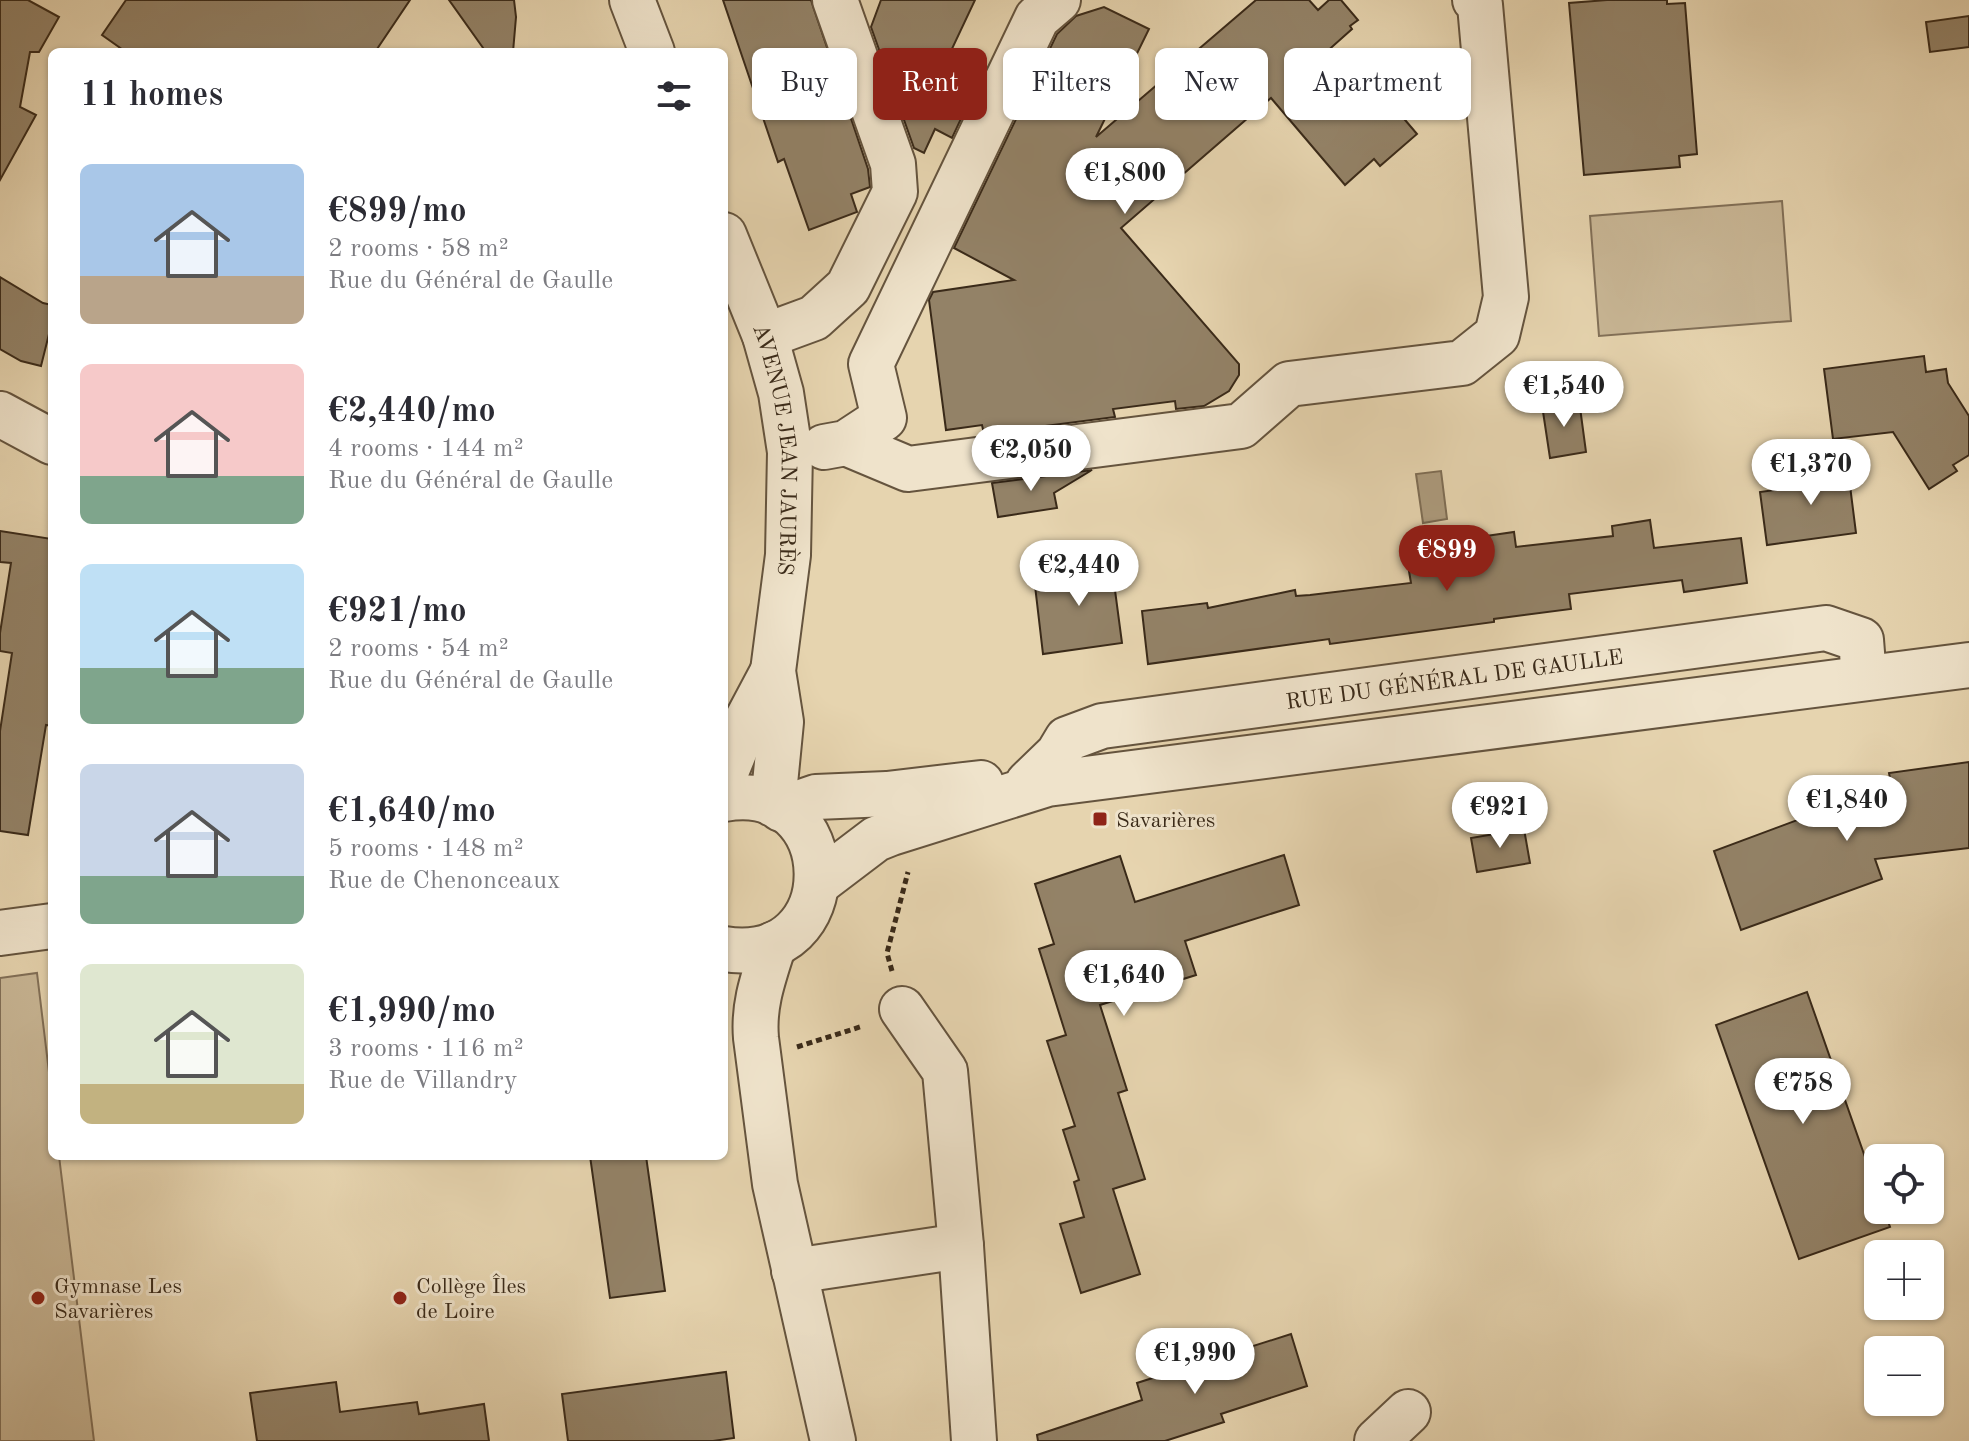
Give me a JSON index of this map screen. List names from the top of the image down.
{
  "streets": {
    "street": ["AVENUE JEAN JAURÈS"]
  },
  "places": {
    "transit": ["Savarières"],
    "other": ["Gymnase Les Savarières", "Collège Îles de Loire"]
  },
  "page": {
    "chip": [
      "Buy",
      "Rent",
      "Filters",
      "New",
      "Apartment"
    ],
    "heading": "11 homes",
    "list": [
      {
        "name": "€899/mo",
        "note": "2 rooms · 58 m² · Rue du Général de Gaulle"
      },
      {
        "name": "€2,440/mo",
        "note": "4 rooms · 144 m² · Rue du Général de Gaulle"
      },
      {
        "name": "€921/mo",
        "note": "2 rooms · 54 m² · Rue du Général de Gaulle"
      },
      {
        "name": "€1,640/mo",
        "note": "5 rooms · 148 m² · Rue de Chenonceaux"
      },
      {
        "name": "€1,990/mo",
        "note": "3 rooms · 116 m² · Rue de Villandry"
      }
    ],
    "price": [
      "€1,800",
      "€1,540",
      "€2,050",
      "€1,370",
      "€899",
      "€2,440",
      "€1,840",
      "€921",
      "€1,640",
      "€758",
      "€1,990"
    ],
    "map_buttons": ["+", "−"]
  }
}
